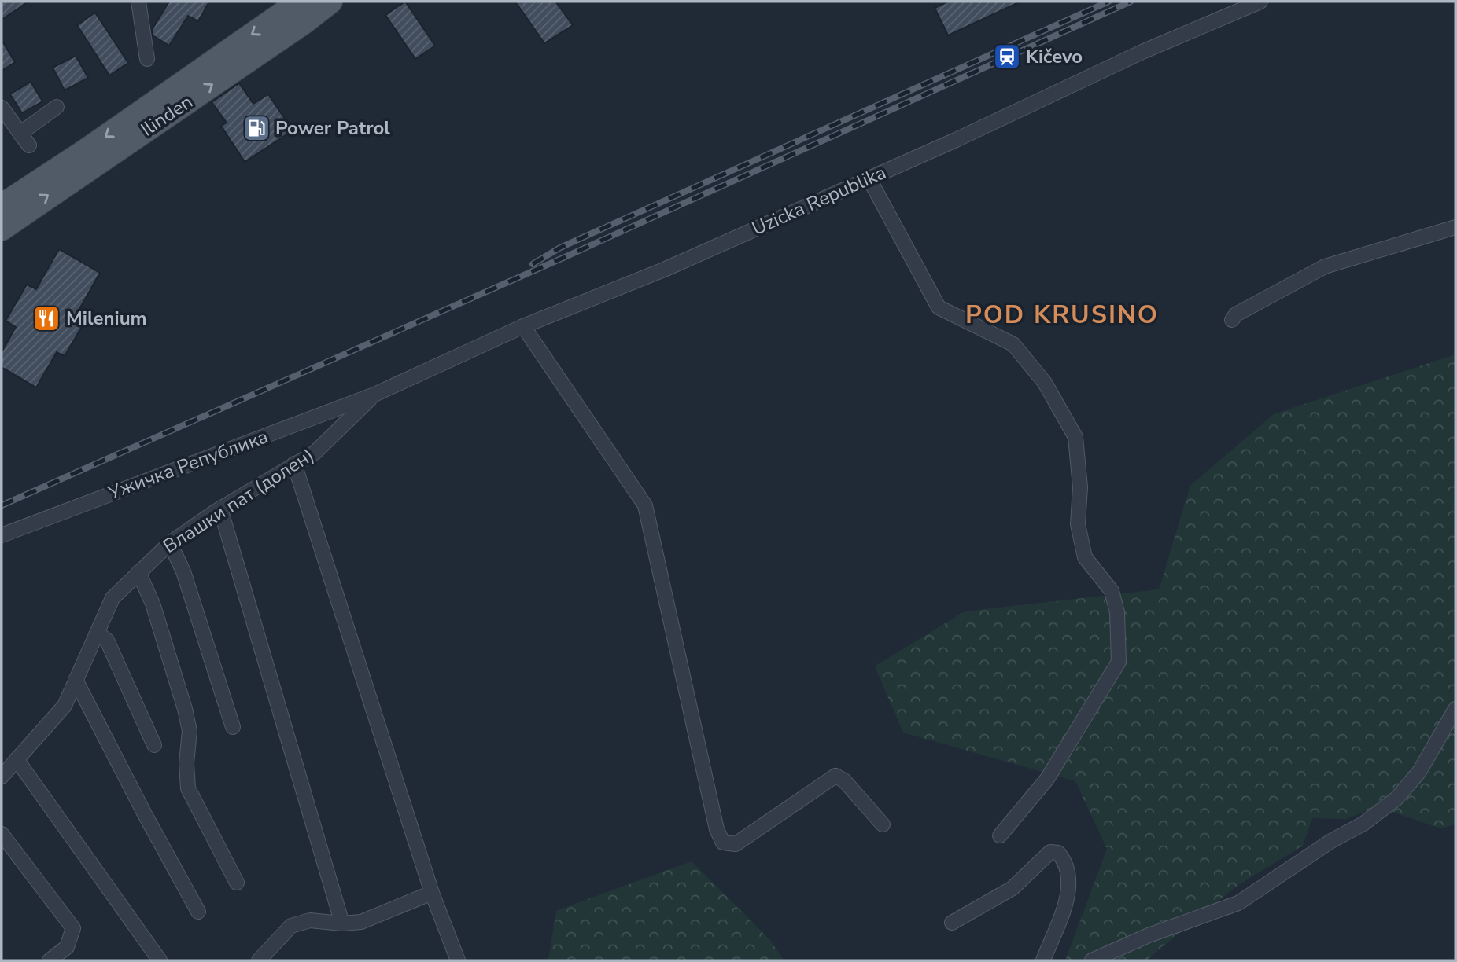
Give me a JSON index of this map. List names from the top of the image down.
{
  "streets": {
    "main road": ["Ilinden"],
    "street": ["Uzicka Republika", "Ужичка Република", "Влашки пат (долен)"]
  },
  "crossings": [
    ["Uzicka Republika", "Ужичка Република"],
    ["Uzicka Republika", "Влашки пат (долен)"],
    ["Ужичка Република", "Влашки пат (долен)"]
  ],
  "districts": ["POD KRUSINO"],
  "places": {
    "station": ["Kičevo"],
    "fuel station": ["Power Patrol"],
    "restaurant": ["Milenium"]
  }
}
